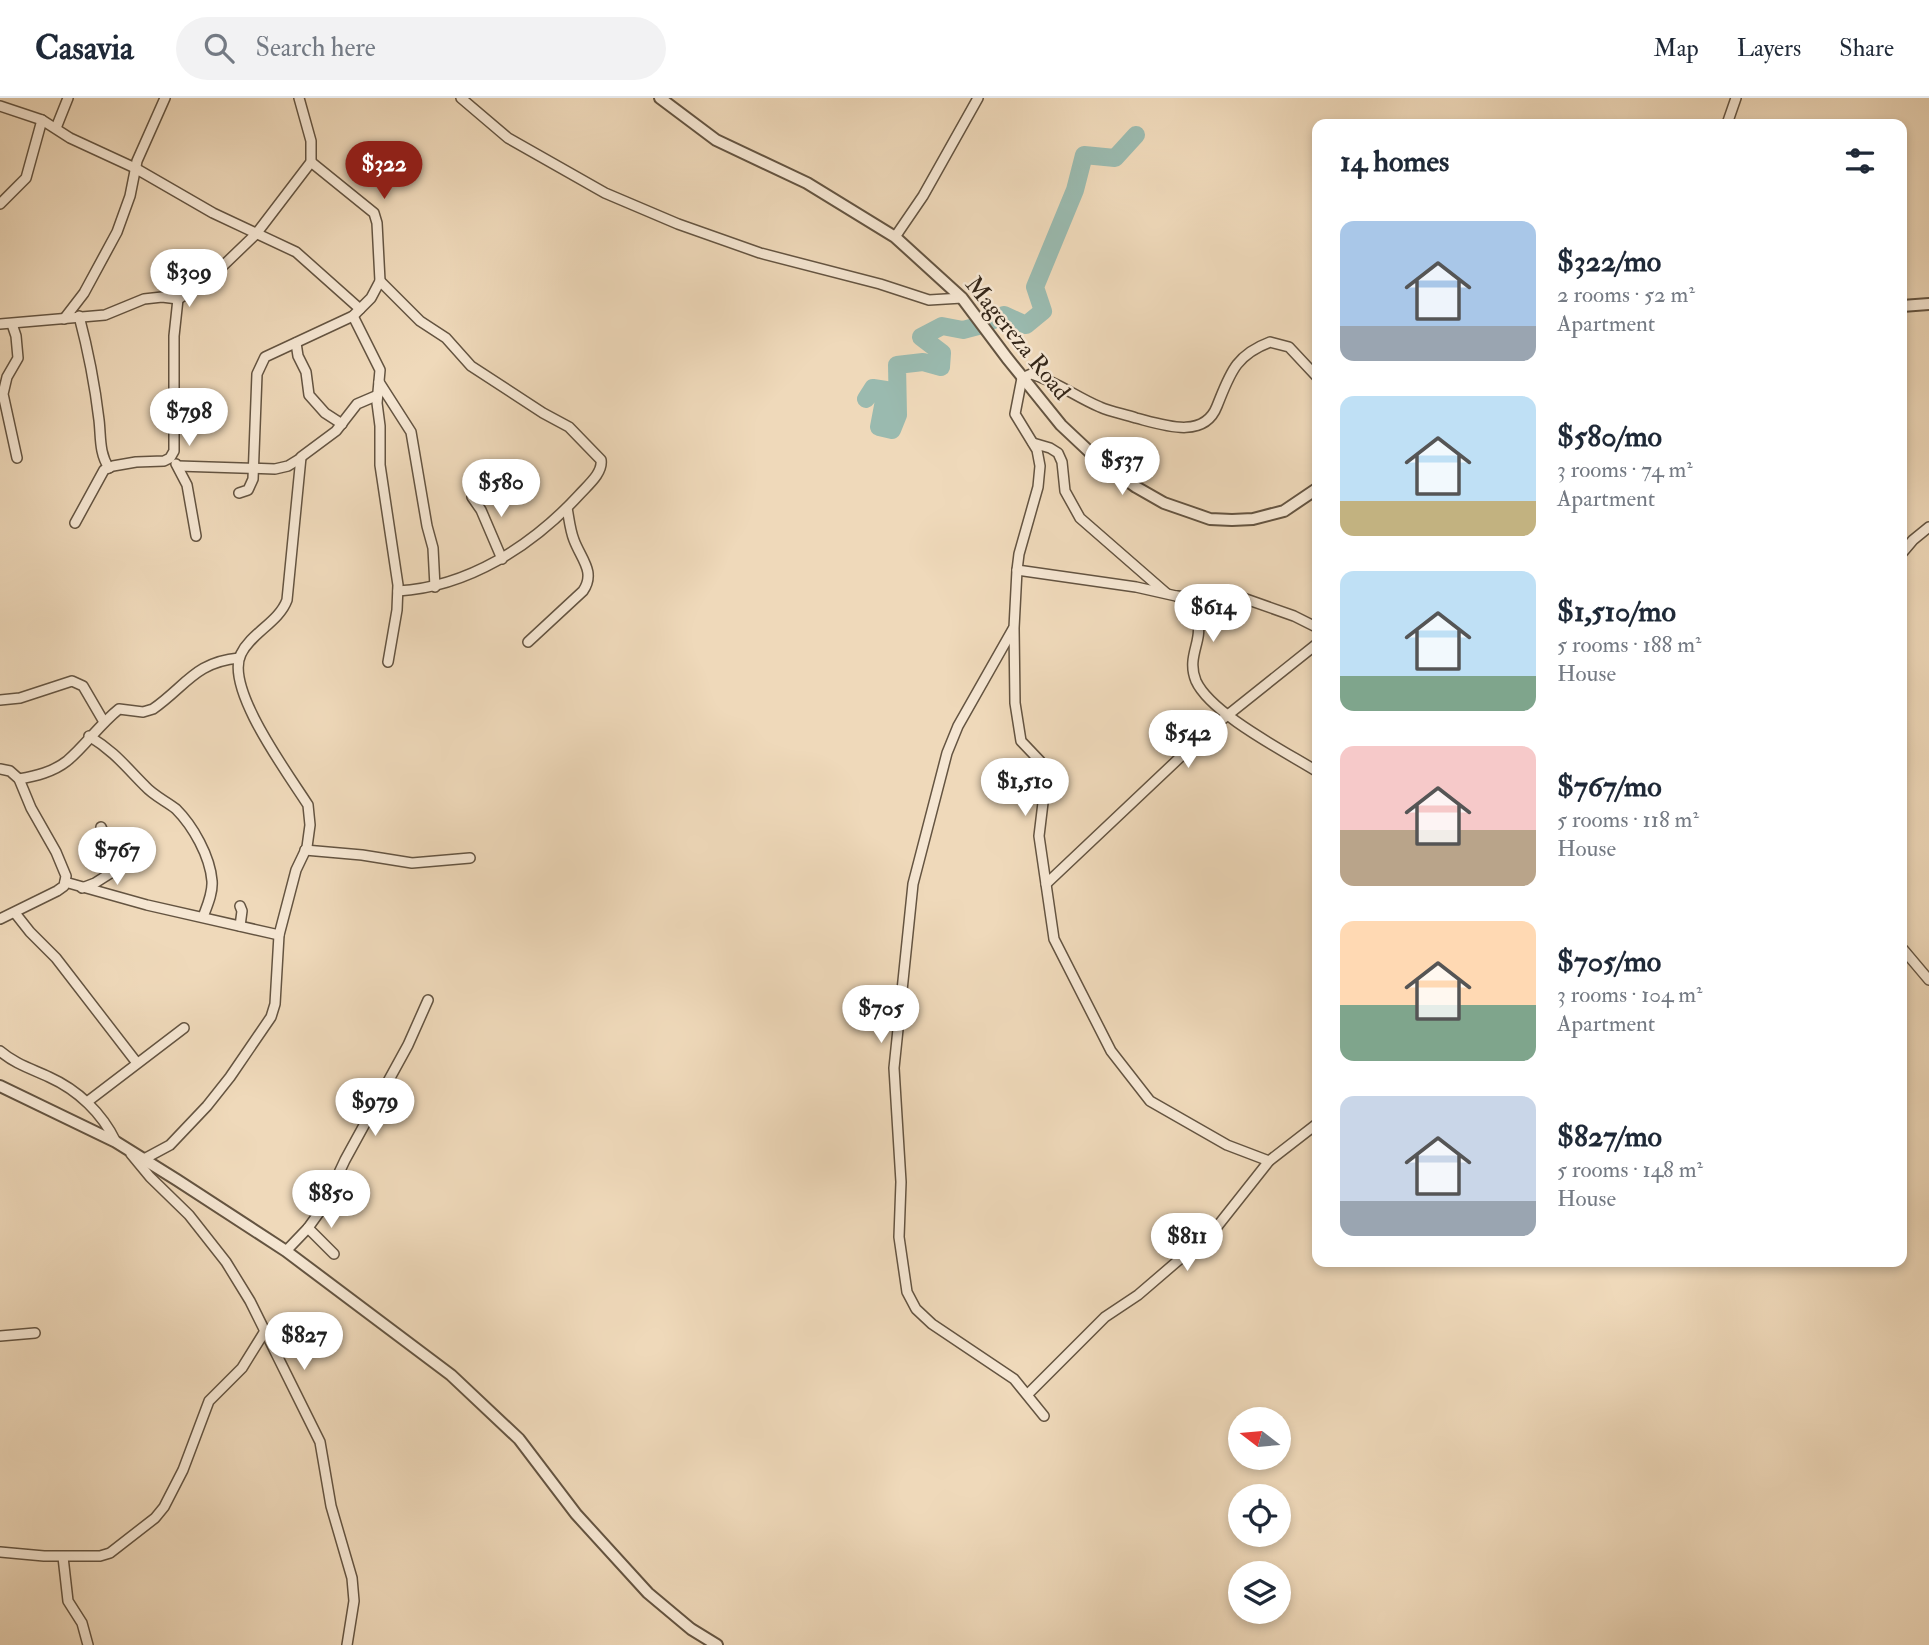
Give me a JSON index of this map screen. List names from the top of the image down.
{
  "streets": {
    "street": ["Magereza Road"]
  },
  "north": "left",
  "page": {
    "header": "Casavia",
    "search": "Search here",
    "nav": ["Map", "Layers", "Share"],
    "heading": "14 homes",
    "price": [
      "$322",
      "$309",
      "$798",
      "$537",
      "$580",
      "$614",
      "$542",
      "$1,510",
      "$767",
      "$705",
      "$979",
      "$850",
      "$811",
      "$827"
    ],
    "list": [
      {
        "name": "$322/mo",
        "note": "2 rooms · 52 m² · Apartment"
      },
      {
        "name": "$580/mo",
        "note": "3 rooms · 74 m² · Apartment"
      },
      {
        "name": "$1,510/mo",
        "note": "5 rooms · 188 m² · House"
      },
      {
        "name": "$767/mo",
        "note": "5 rooms · 118 m² · House"
      },
      {
        "name": "$705/mo",
        "note": "3 rooms · 104 m² · Apartment"
      },
      {
        "name": "$827/mo",
        "note": "5 rooms · 148 m² · House"
      }
    ]
  }
}
